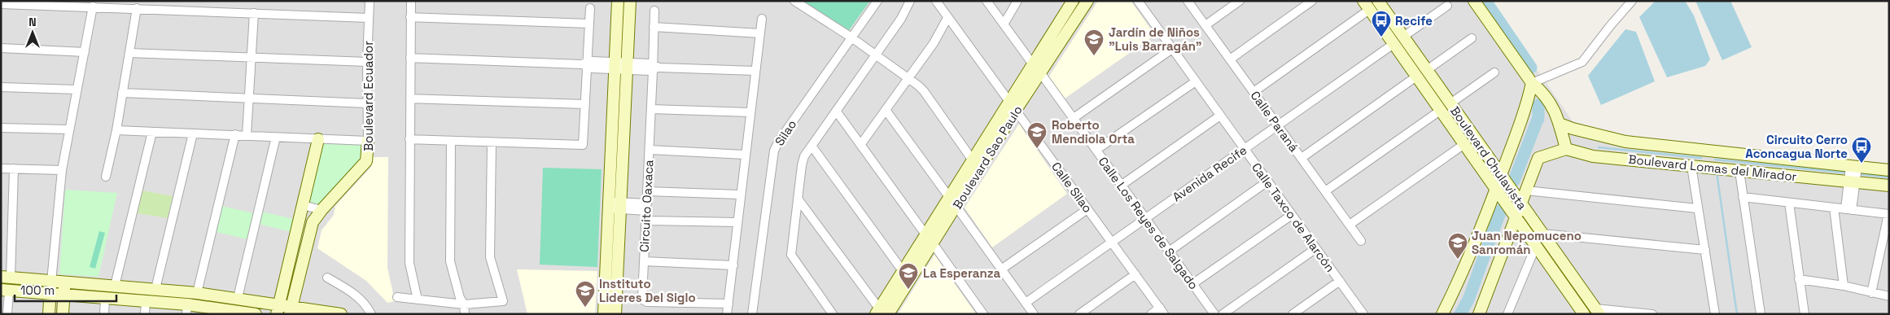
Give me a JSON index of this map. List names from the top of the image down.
{
  "streets": {
    "street": [
      "Boulevard Ecuador",
      "Calle Paraná",
      "Silao",
      "Boulevard Sao Paulo",
      "Boulevard Chulavista",
      "Boulevard Lomas del Mirador",
      "Avenida Recife",
      "Calle Silao",
      "Circuito Oaxaca",
      "Calle Taxco de Alarcón",
      "Calle Los Reyes de Salgado"
    ]
  },
  "crossings": [
    ["Calle Paraná", "Avenida Recife"],
    ["Boulevard Sao Paulo", "Calle Silao"],
    ["Boulevard Sao Paulo", "Calle Los Reyes de Salgado"],
    ["Boulevard Chulavista", "Avenida Recife"],
    ["Avenida Recife", "Calle Silao"],
    ["Avenida Recife", "Calle Taxco de Alarcón"],
    ["Avenida Recife", "Calle Los Reyes de Salgado"]
  ],
  "places": {
    "bus stop": ["Recife", "Circuito Cerro Aconcagua Norte"],
    "school or university": [
      "Jardín de Niños \"Luis Barragán\"",
      "Roberto Mendiola Orta",
      "Juan Nepomuceno Sanromán",
      "La Esperanza",
      "Instituto Lideres Del Siglo"
    ]
  },
  "scale_bar": "100 m",
  "north": "top"
}
